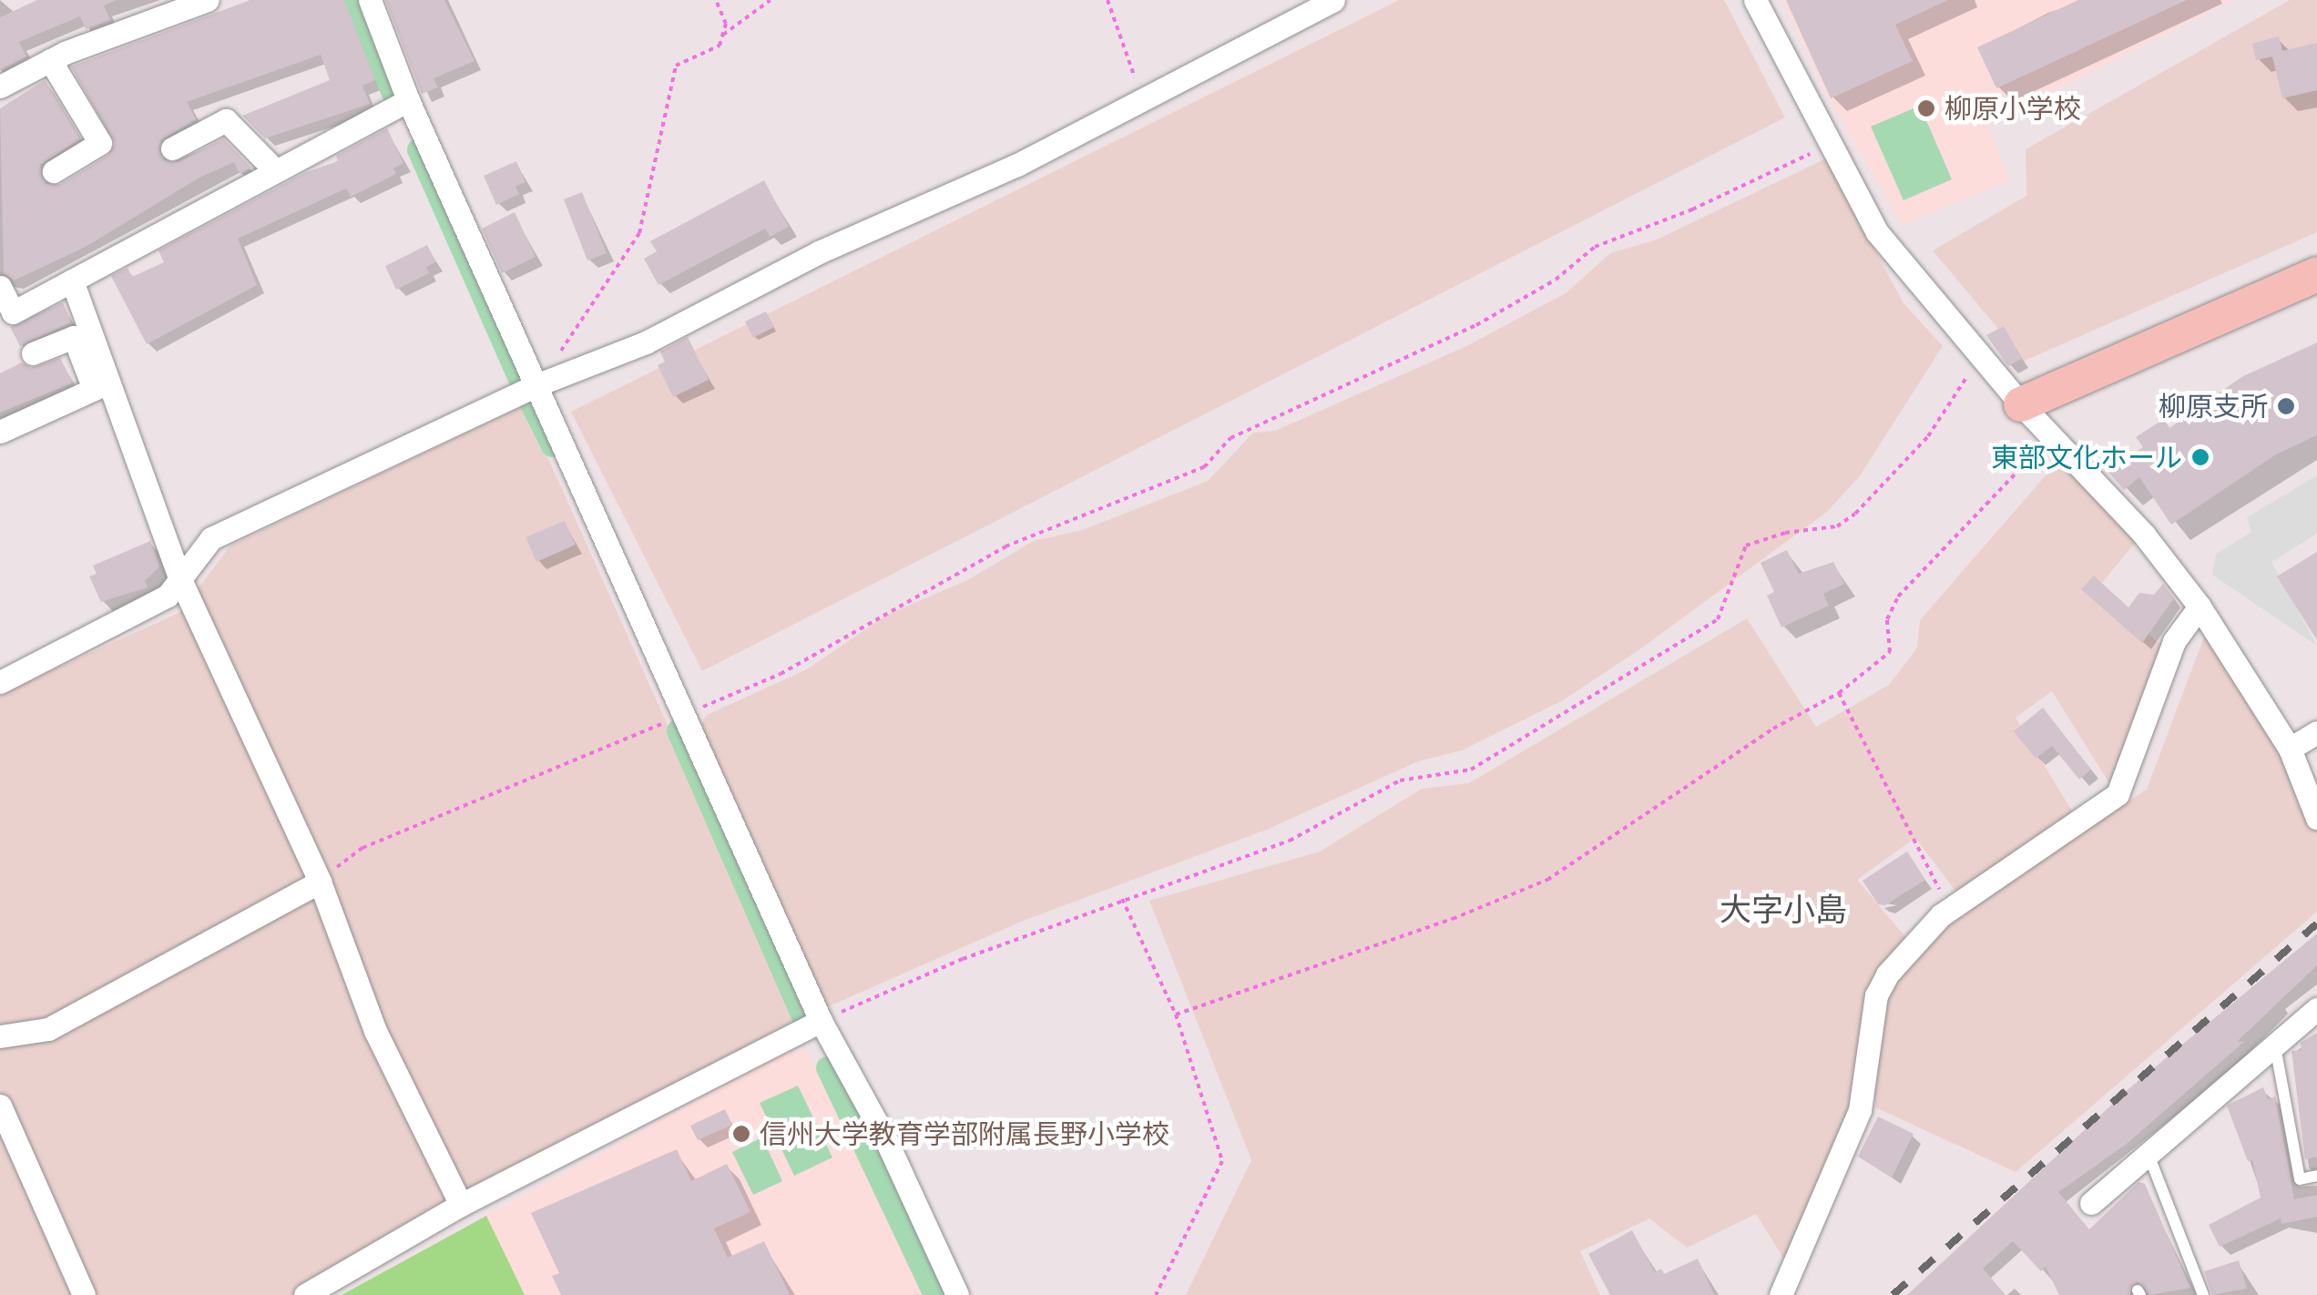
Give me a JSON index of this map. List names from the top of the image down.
{
  "districts": ["大字小島"],
  "places": [
    "柳原小学校",
    "柳原支所",
    "東部文化ホール",
    "信州大学教育学部附属長野小学校"
  ]
}
